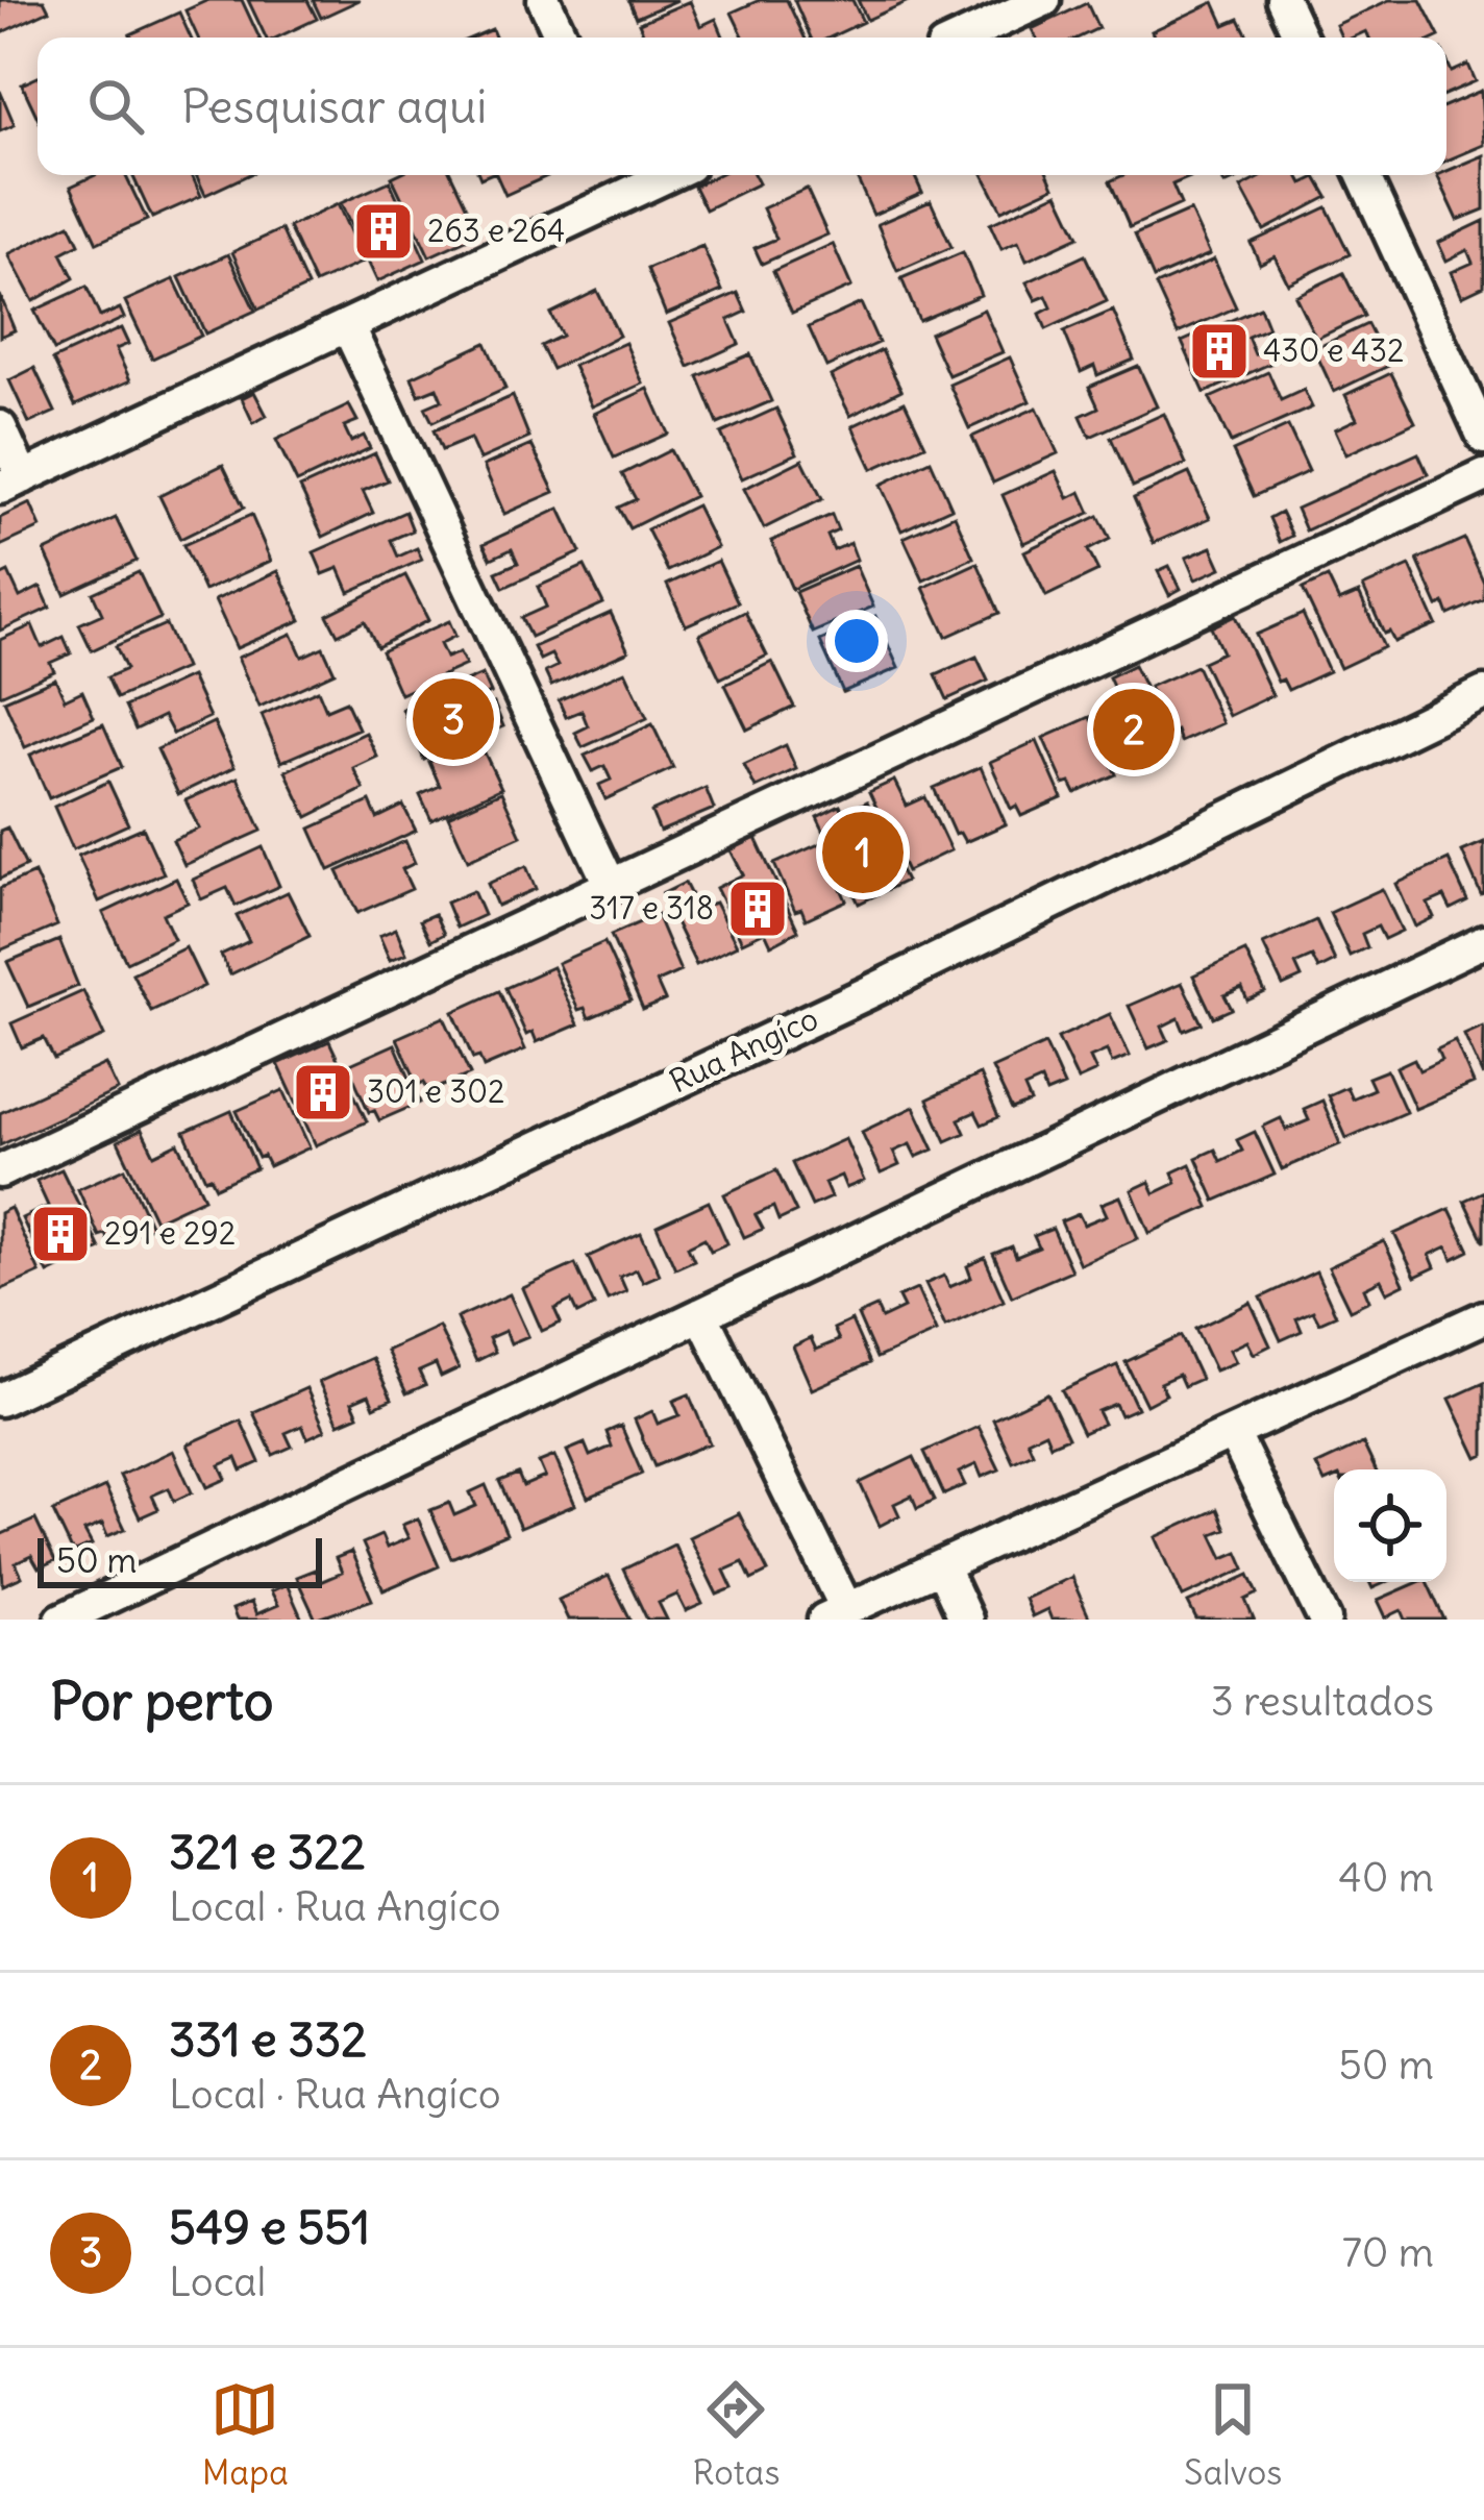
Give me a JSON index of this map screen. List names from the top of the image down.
{
  "streets": {
    "street": ["Rua Angíco"]
  },
  "places": {
    "building": [
      "263 e 264",
      "430 e 432",
      "317 e 318",
      "301 e 302",
      "291 e 292"
    ]
  },
  "scale_bar": "50 m",
  "page": {
    "search": "Pesquisar aqui",
    "pins": ["3", "2", "1"],
    "scale": "50 m",
    "heading": ["Por perto", "3 resultados"],
    "list": [
      {
        "mark": "1",
        "name": "321 e 322",
        "note": "Local · Rua Angíco",
        "value": "40 m"
      },
      {
        "mark": "2",
        "name": "331 e 332",
        "note": "Local · Rua Angíco",
        "value": "50 m"
      },
      {
        "mark": "3",
        "name": "549 e 551",
        "note": "Local",
        "value": "70 m"
      }
    ],
    "nav": ["Mapa", "Rotas", "Salvos"]
  }
}
